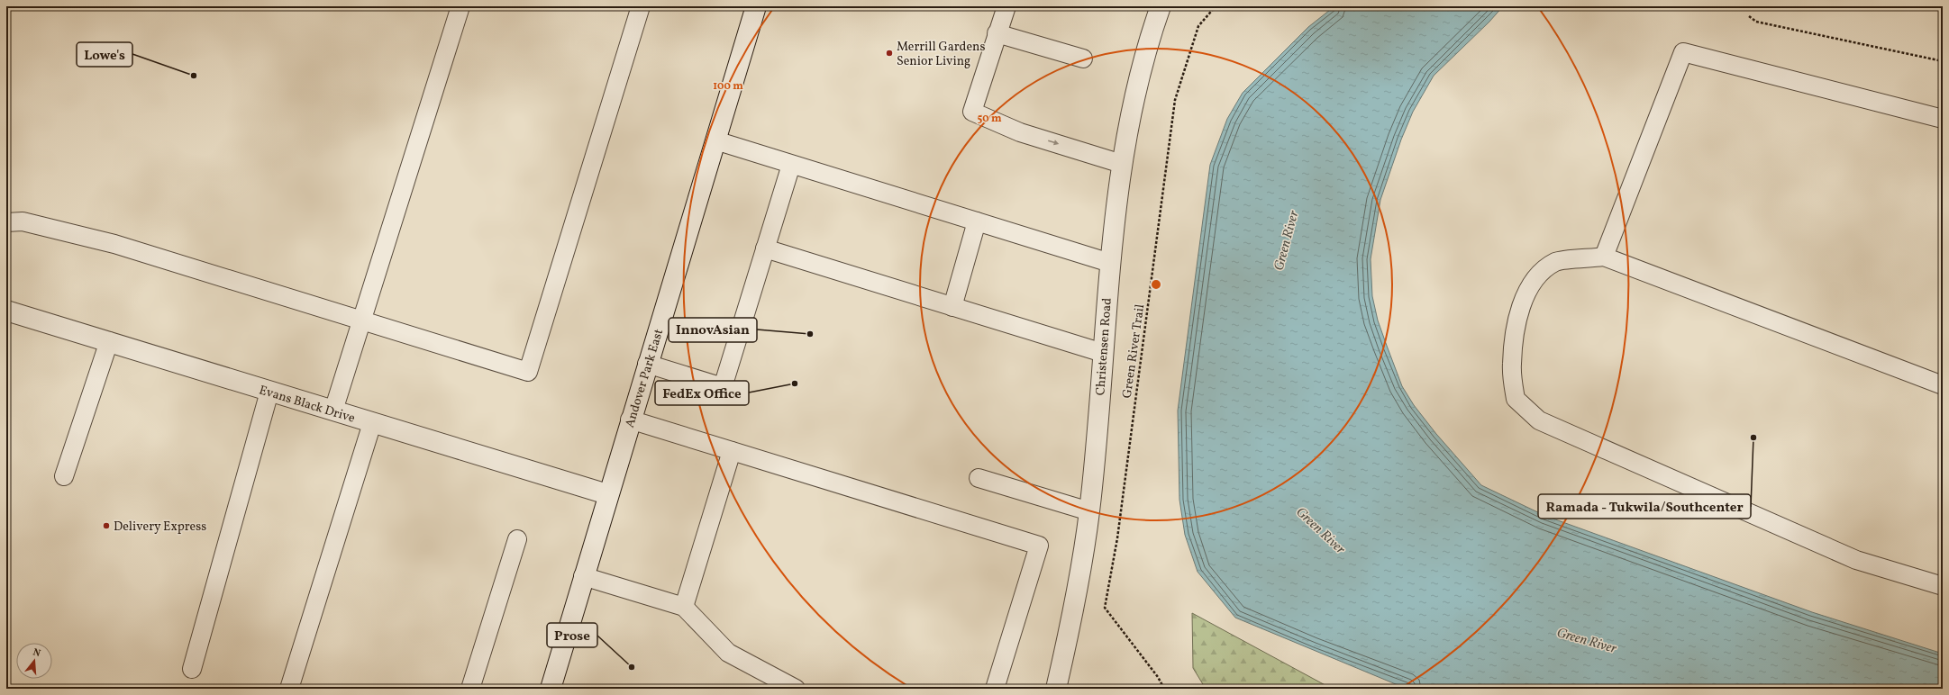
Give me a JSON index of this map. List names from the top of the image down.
{
  "streets": {
    "street": ["Christensen Road", "Andover Park East", "Evans Black Drive"],
    "path": ["Green River Trail"]
  },
  "crossings": [
    ["Andover Park East", "Evans Black Drive"]
  ],
  "water": ["Green River"],
  "places": [
    "Merrill Gardens Senior Living",
    "Lowe's",
    "InnovAsian",
    "FedEx Office",
    "Ramada - Tukwila/Southcenter",
    "Delivery Express",
    "Prose"
  ],
  "north": "top",
  "rings": ["100 m", "50 m"]
}
